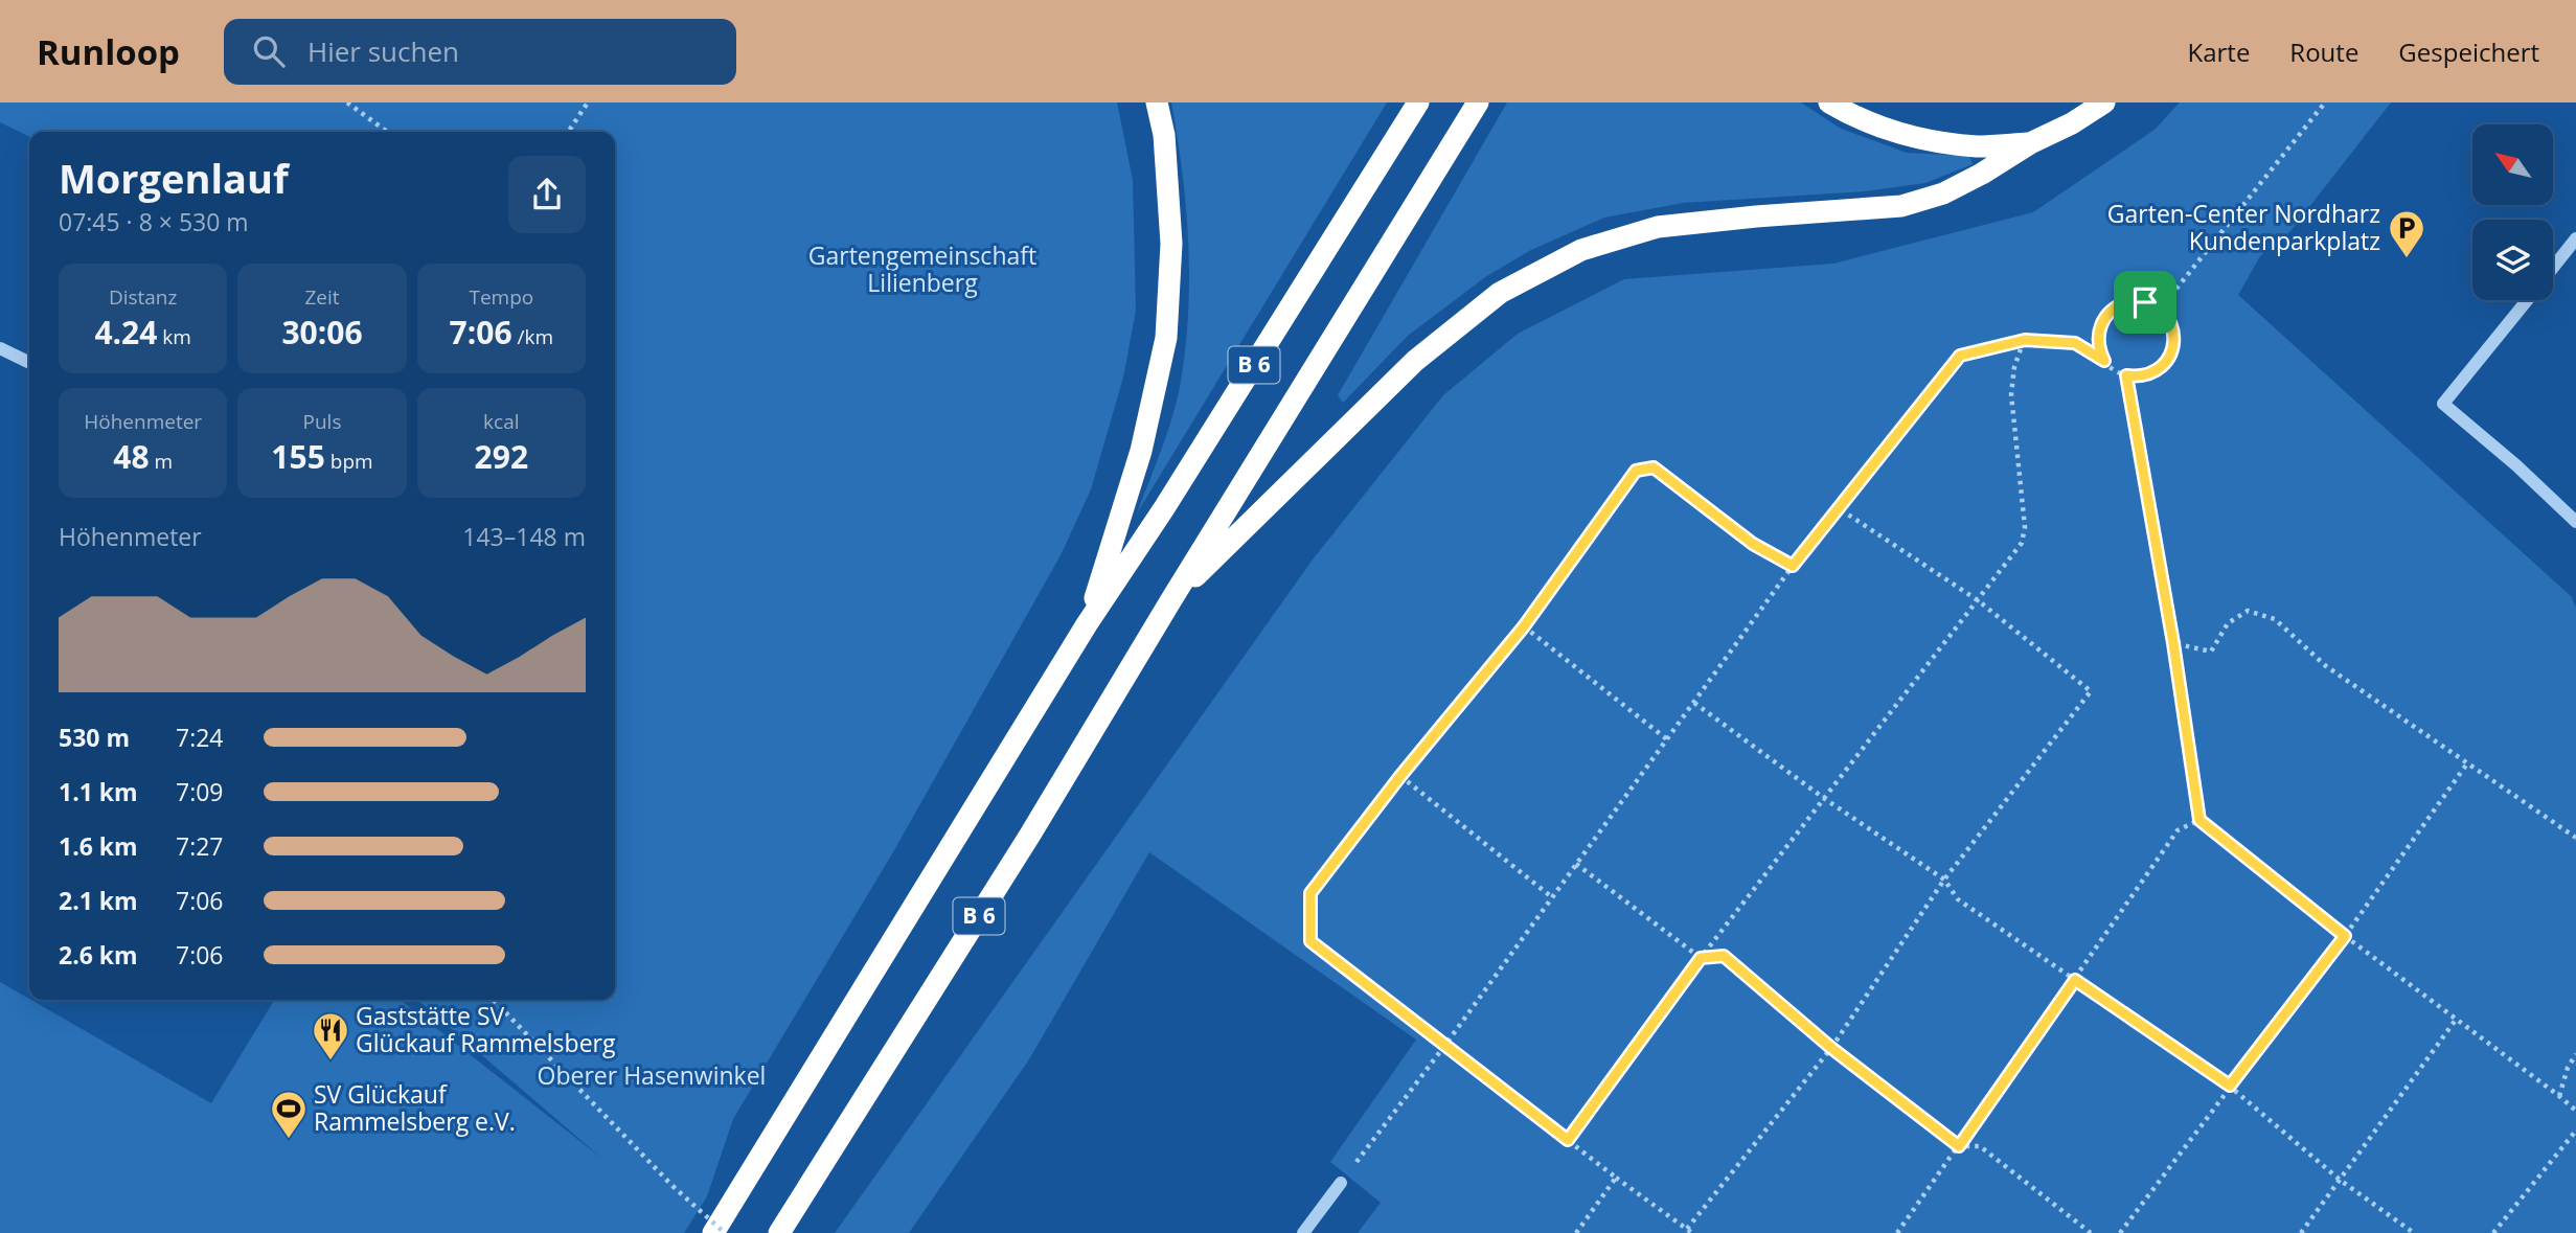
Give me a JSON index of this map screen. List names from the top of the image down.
{
  "streets": {
    "highway": ["B 6"]
  },
  "parks": ["Gartengemeinschaft Lilienberg", "Oberer Hasenwinkel"],
  "places": {
    "parking": ["Garten-Center Nordharz Kundenparkplatz"],
    "restaurant": ["Gaststätte SV Glückauf Rammelsberg"],
    "sports": ["SV Glückauf Rammelsberg e.V."]
  },
  "north": "top left",
  "page": {
    "header": "Runloop",
    "search": "Hier suchen",
    "nav": ["Karte", "Route", "Gespeichert"],
    "heading": ["Morgenlauf", "07:45 · 8 × 530 m"],
    "stats": [
      ["Distanz", "4.24 km"],
      ["Zeit", "30:06"],
      ["Tempo", "7:06 /km"],
      ["Höhenmeter", "48 m"],
      ["Puls", "155 bpm"],
      ["kcal", "292"]
    ],
    "chart": ["Höhenmeter", "143–148 m"],
    "list": [
      {
        "name": "530 m",
        "note": "7:24"
      },
      {
        "name": "1.1 km",
        "note": "7:09"
      },
      {
        "name": "1.6 km",
        "note": "7:27"
      },
      {
        "name": "2.1 km",
        "note": "7:06"
      },
      {
        "name": "2.6 km",
        "note": "7:06"
      }
    ]
  }
}
